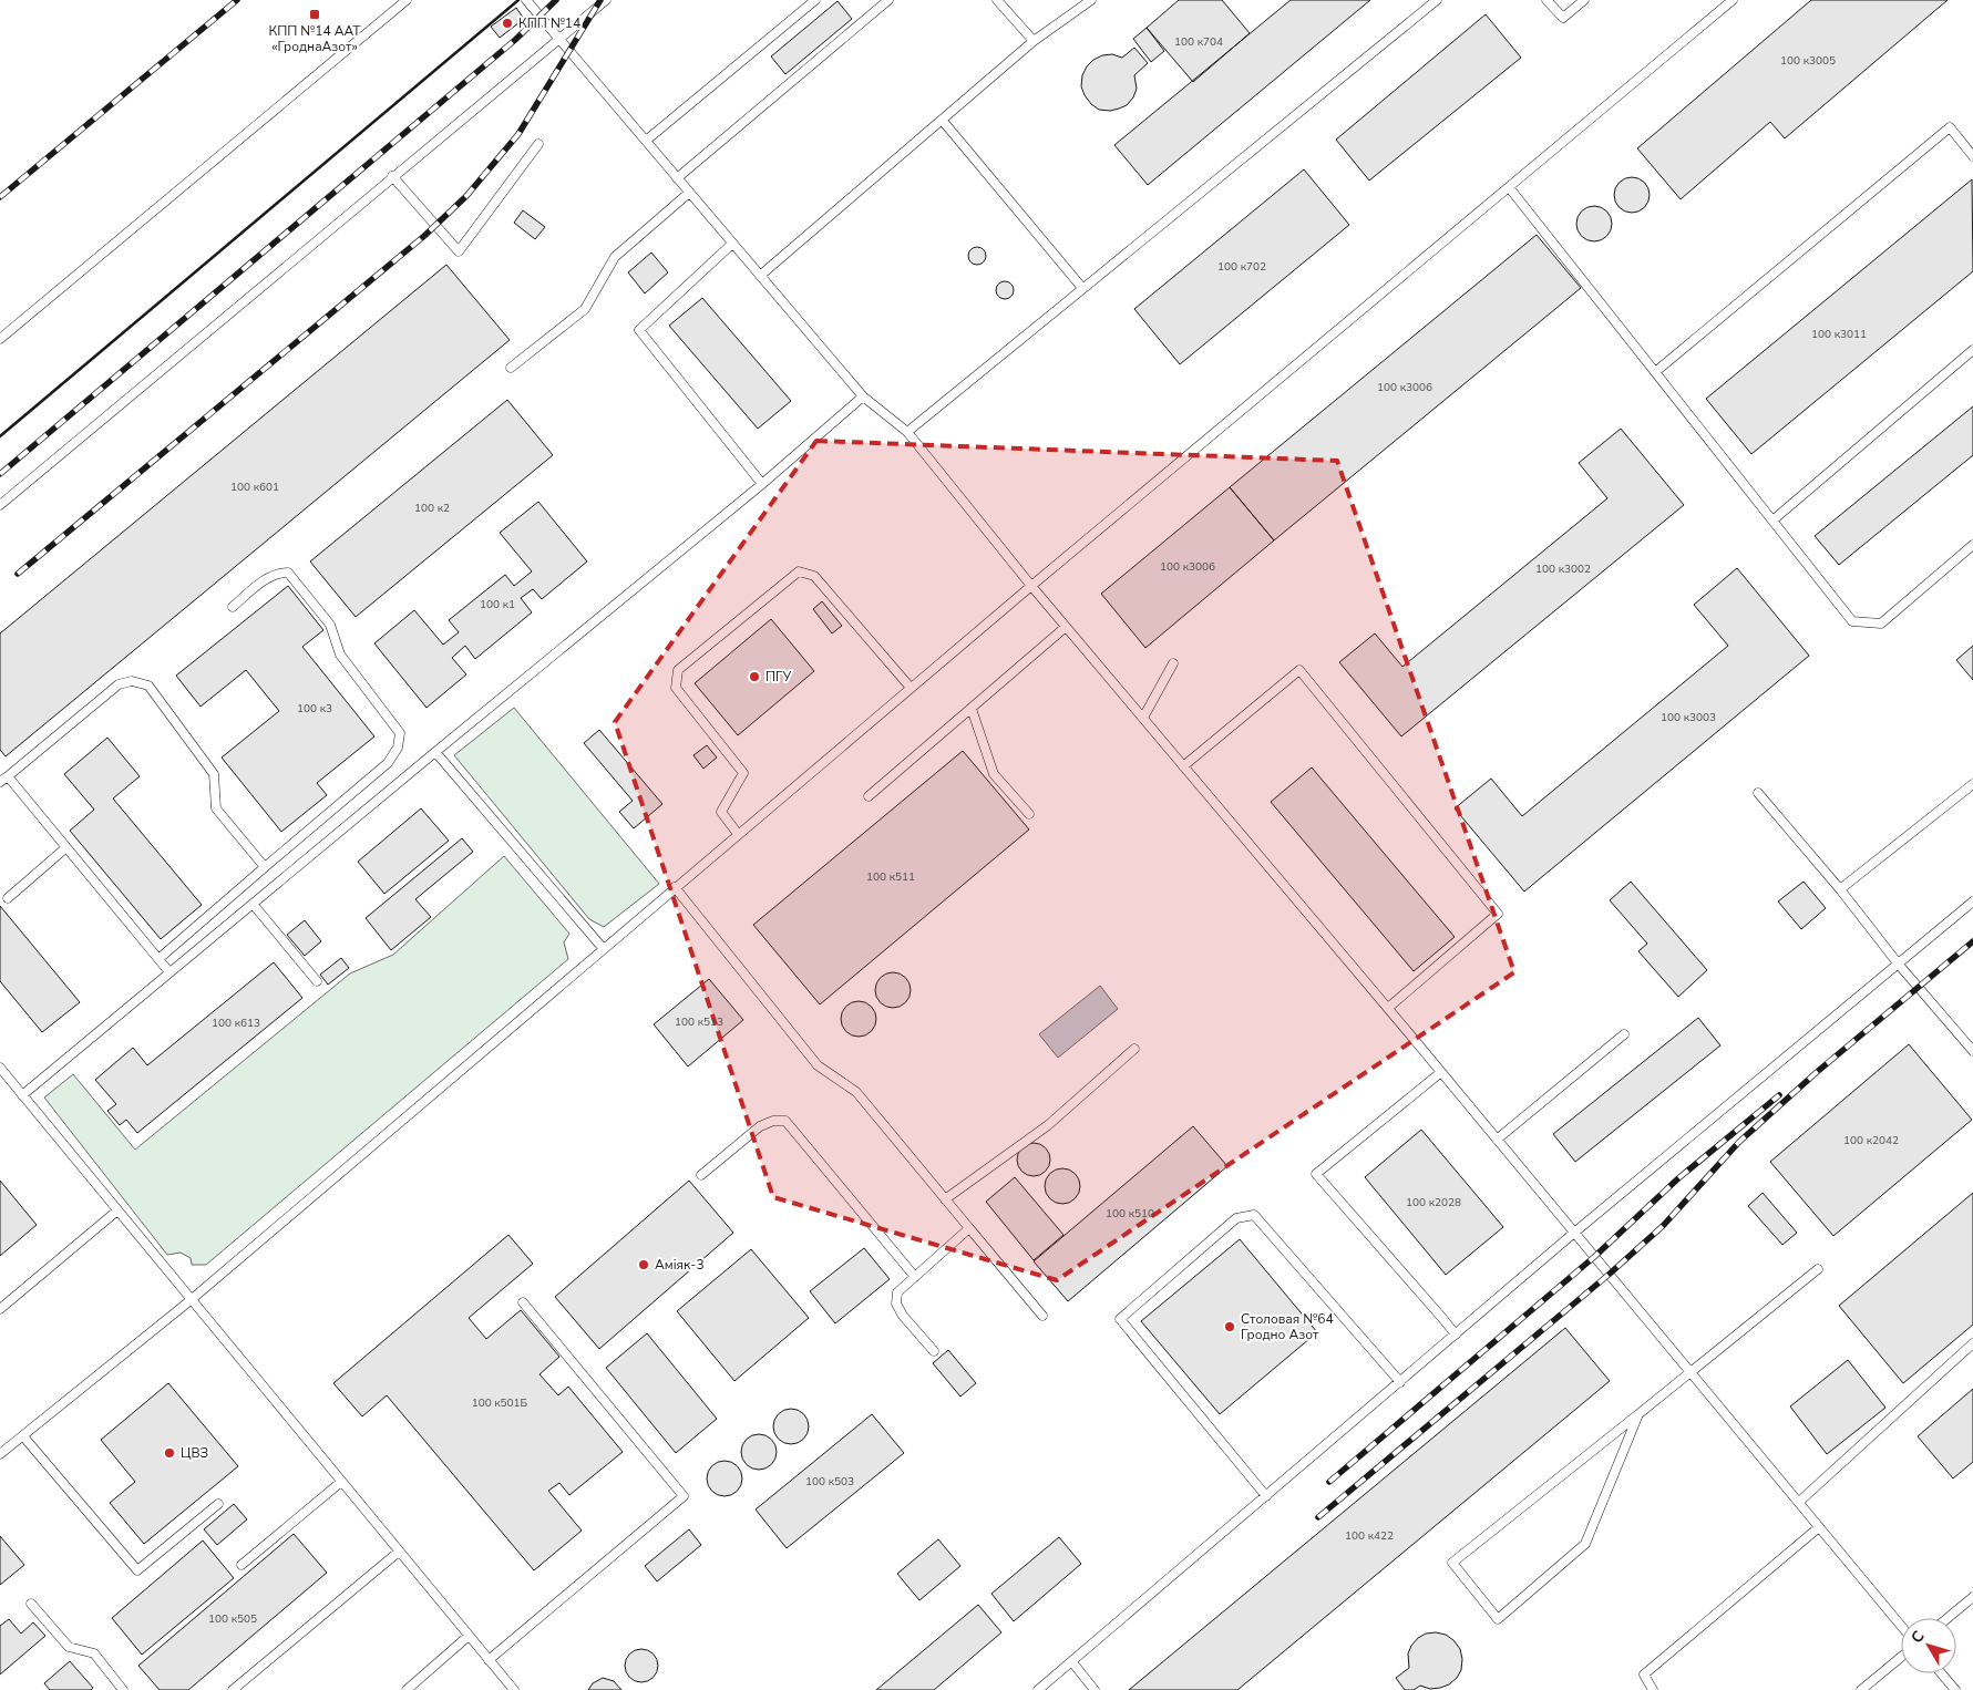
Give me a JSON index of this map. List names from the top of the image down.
{
  "places": {
    "transit": ["КПП №14 ААТ «ГроднаАзот»"],
    "other": [
      "КПП №14",
      "ПГУ",
      "Аміяк-3",
      "Столовая №64 Гродно Азот",
      "ЦВЗ"
    ]
  },
  "house_numbers": [
    "100 к704",
    "100 к3005",
    "100 к702",
    "100 к3011",
    "100 к3006",
    "100 к601",
    "100 к2",
    "100 к3006",
    "100 к3002",
    "100 к1",
    "100 к3",
    "100 к3003",
    "100 к511",
    "100 к513",
    "100 к613",
    "100 к2042",
    "100 к2028",
    "100 к510",
    "100 к501Б",
    "100 к503",
    "100 к422",
    "100 к505"
  ],
  "north": "top left"
}
